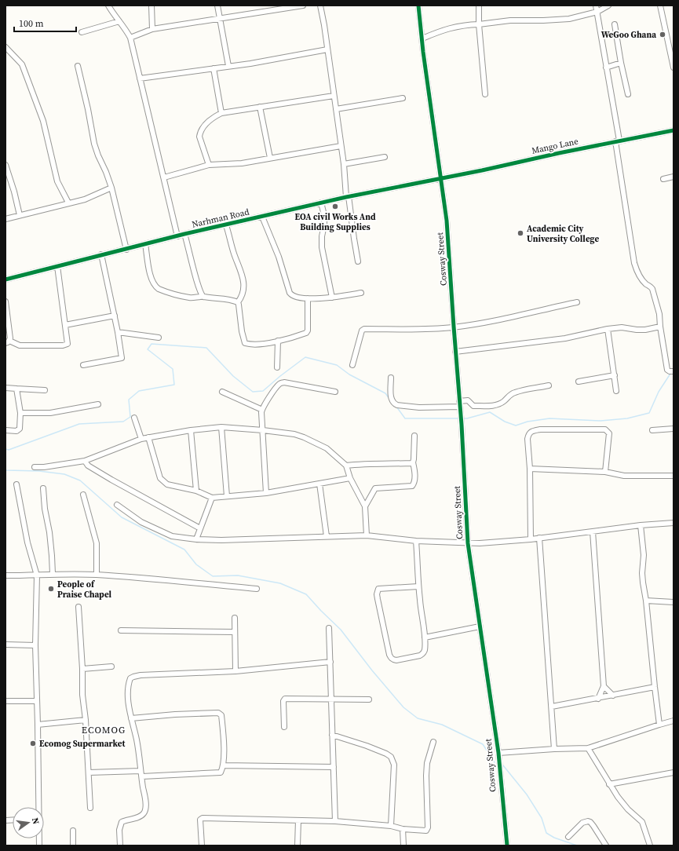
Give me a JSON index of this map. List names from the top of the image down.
{
  "streets": {
    "street": ["Mango Lane", "Narhman Road", "Cosway Street"]
  },
  "crossings": [
    ["Mango Lane", "Narhman Road"],
    ["Mango Lane", "Cosway Street"],
    ["Narhman Road", "Cosway Street"]
  ],
  "districts": ["ECOMOG"],
  "places": [
    "WeGoo Ghana",
    "EOA civil Works And Building Supplies",
    "Academic City University College",
    "People of Praise Chapel",
    "Ecomog Supermarket"
  ],
  "scale_bar": "100 m",
  "north": "right"
}
